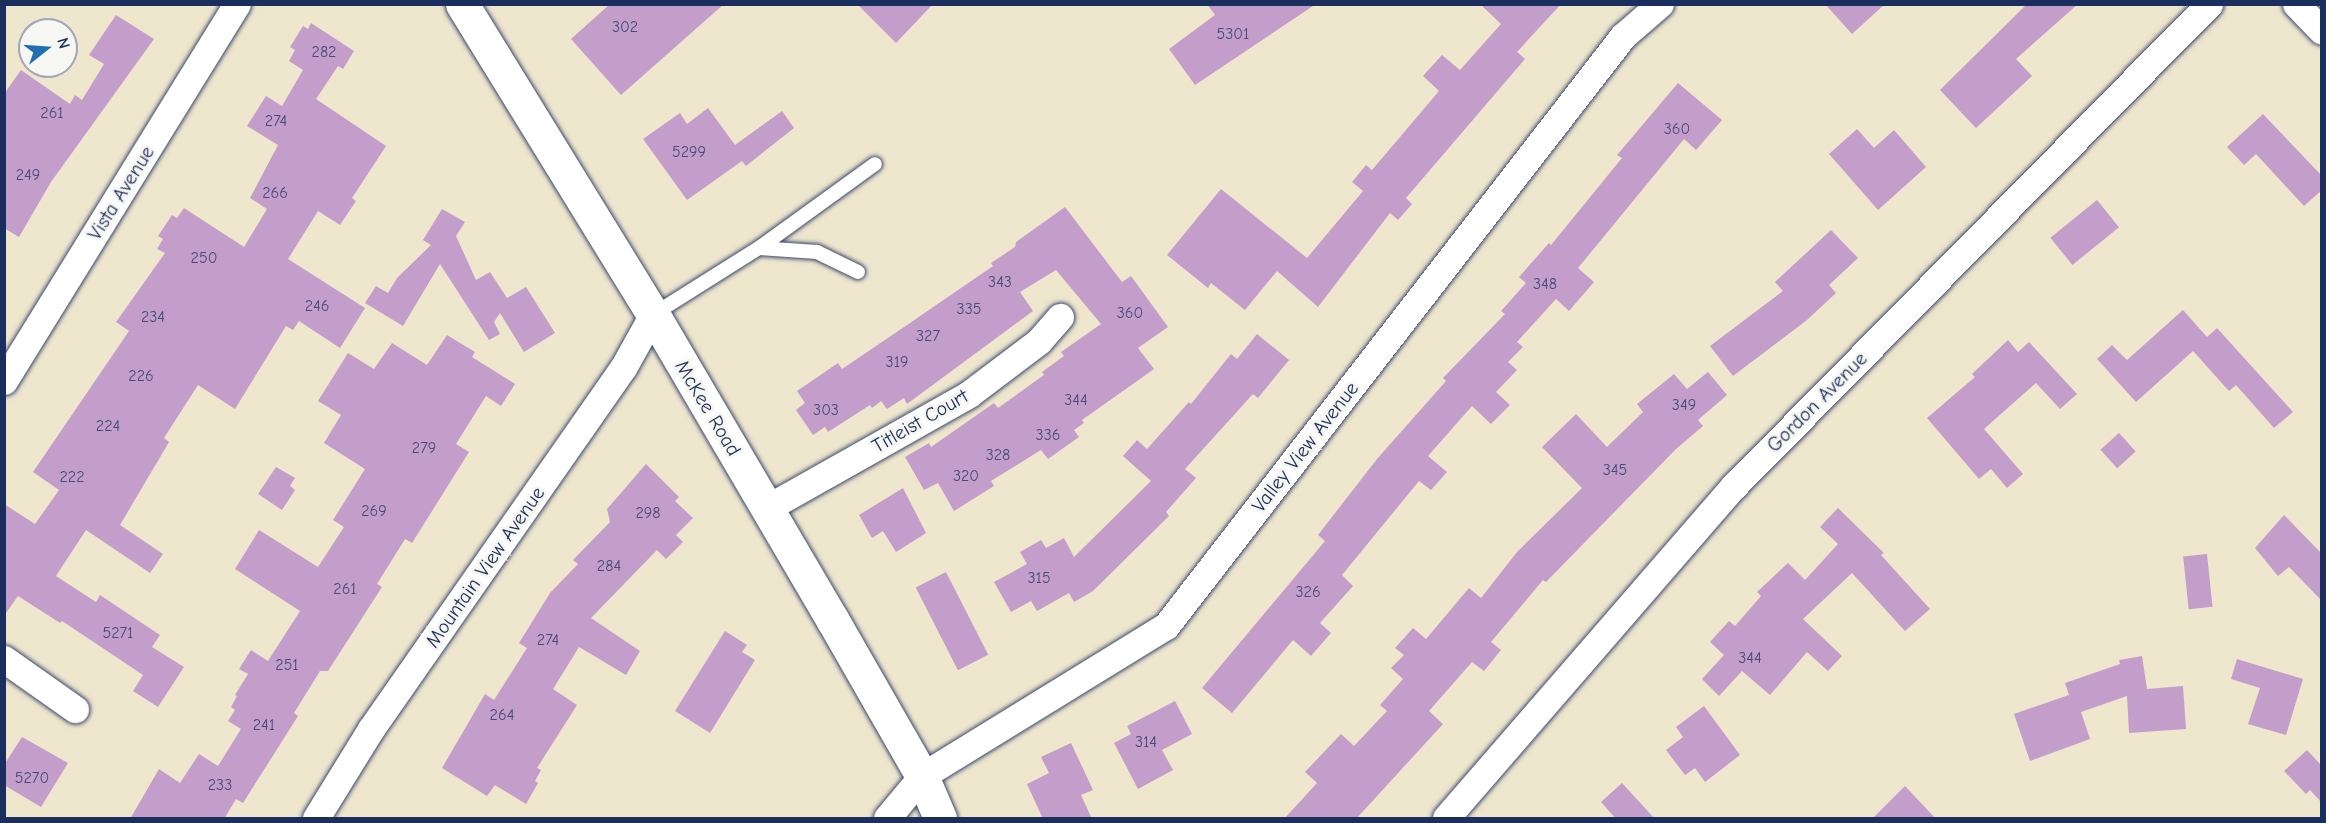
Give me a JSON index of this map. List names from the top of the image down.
{
  "streets": {
    "street": [
      "Vista Avenue",
      "Gordon Avenue",
      "McKee Road",
      "Titleist Court",
      "Valley View Avenue",
      "Mountain View Avenue"
    ]
  },
  "crossings": [
    ["McKee Road", "Titleist Court"],
    ["McKee Road", "Valley View Avenue"],
    ["McKee Road", "Mountain View Avenue"]
  ],
  "house_numbers": [
    "302",
    "5301",
    "282",
    "261",
    "274",
    "360",
    "5299",
    "249",
    "266",
    "250",
    "343",
    "348",
    "246",
    "335",
    "360",
    "234",
    "327",
    "319",
    "226",
    "344",
    "349",
    "303",
    "224",
    "336",
    "279",
    "328",
    "345",
    "320",
    "222",
    "269",
    "298",
    "284",
    "315",
    "261",
    "326",
    "5271",
    "274",
    "344",
    "251",
    "264",
    "241",
    "314",
    "5270",
    "233"
  ],
  "north": "right"
}
